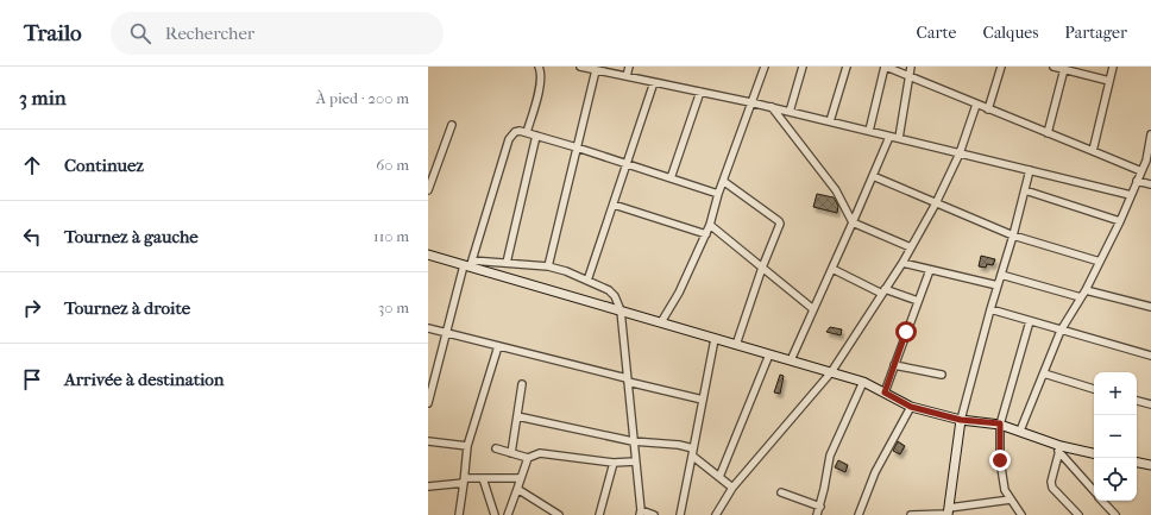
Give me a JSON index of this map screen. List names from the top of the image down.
{
  "page": {
    "header": "Trailo",
    "search": "Rechercher",
    "nav": ["Carte", "Calques", "Partager"],
    "heading": ["3 min", "À pied · 200 m"],
    "list": [
      ["Continuez", "60 m"],
      ["Tournez à gauche", "110 m"],
      ["Tournez à droite", "30 m"],
      "Arrivée à destination"
    ],
    "map_buttons": ["+", "−"]
  }
}
